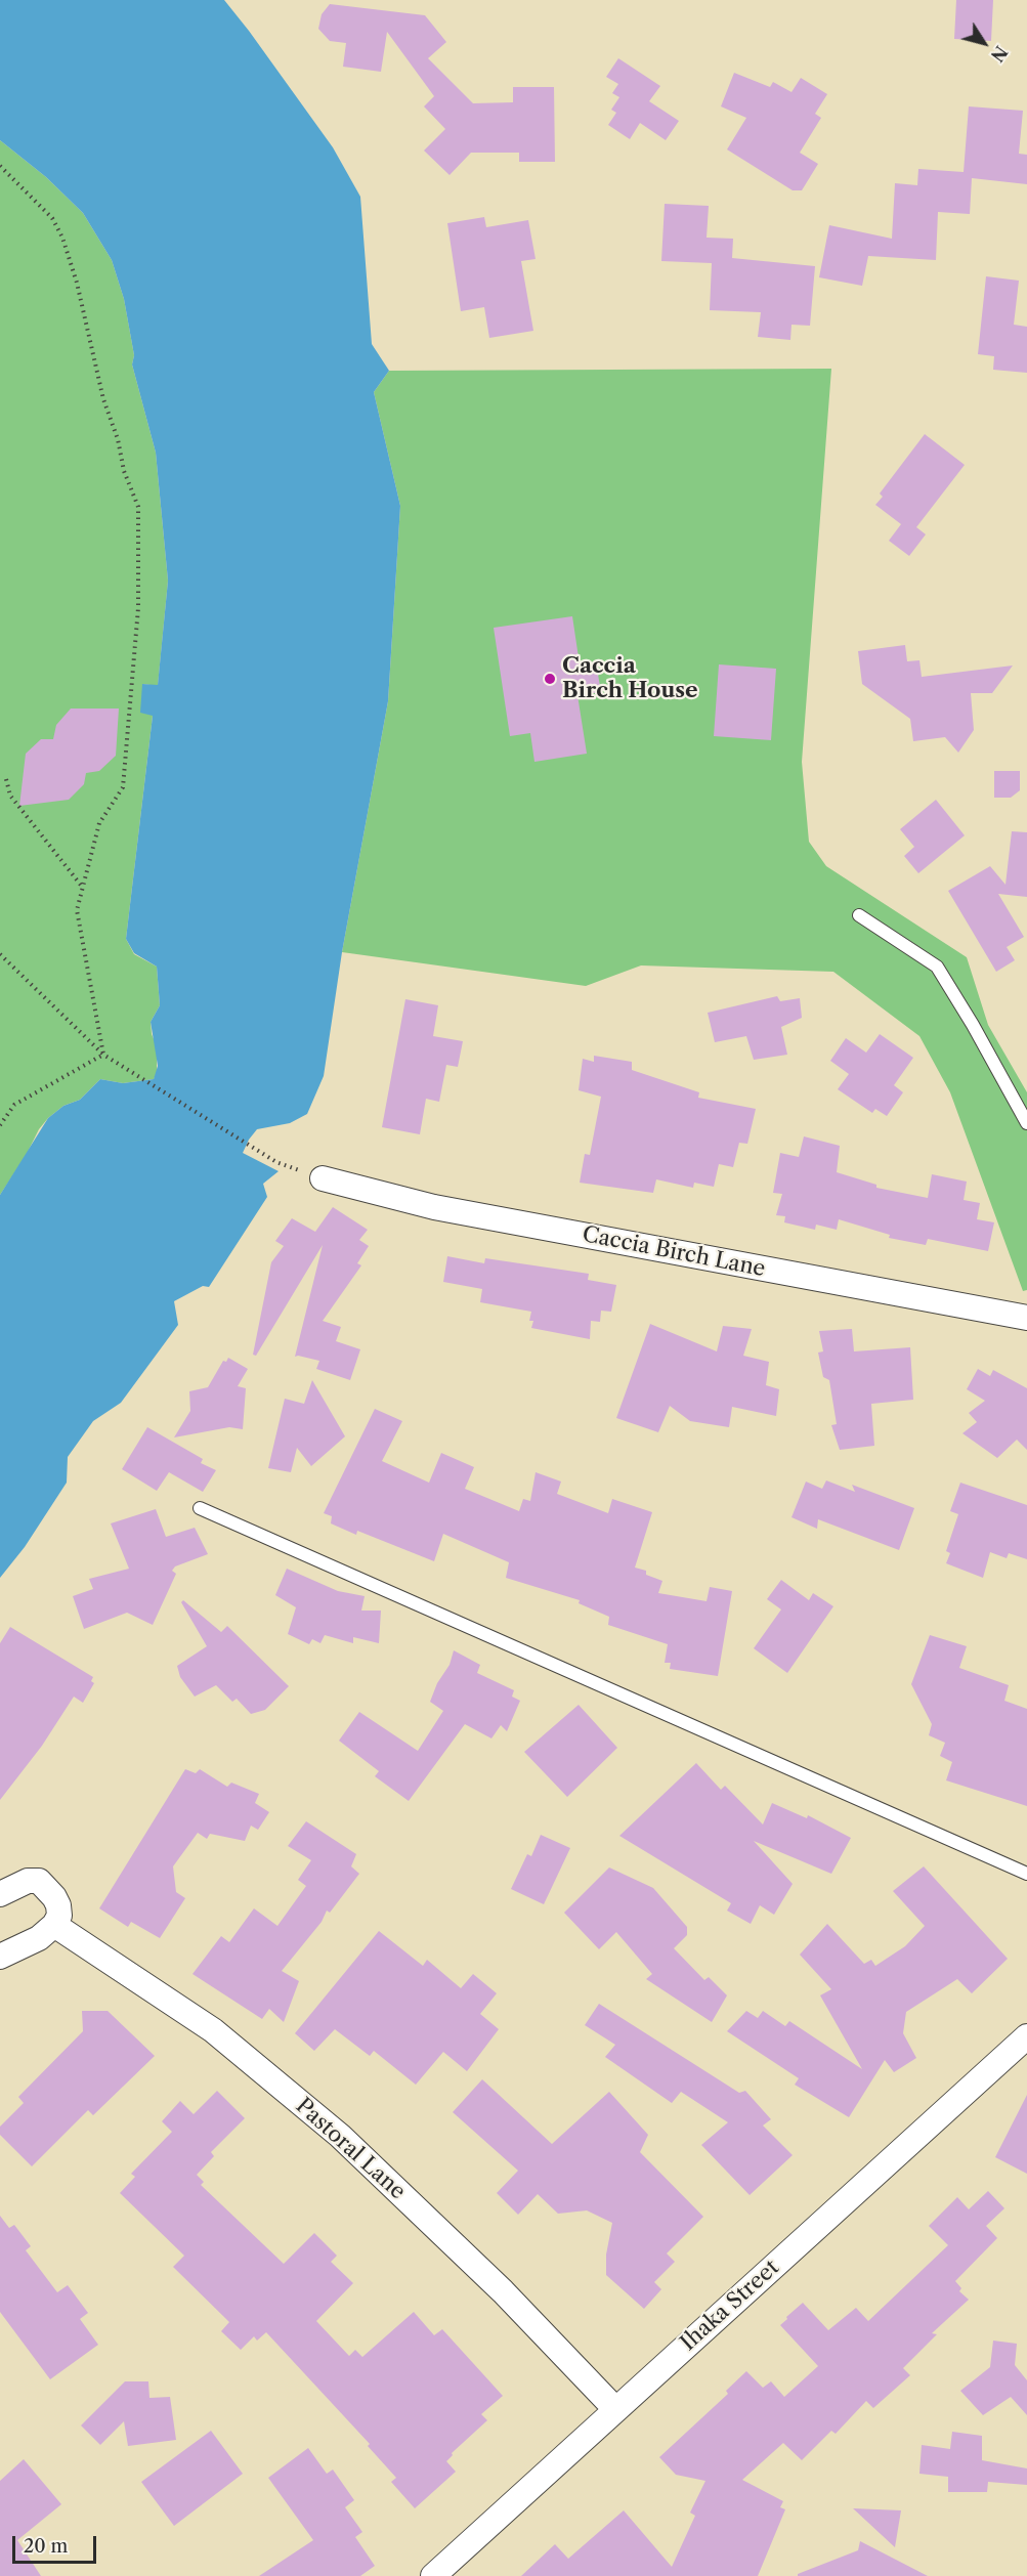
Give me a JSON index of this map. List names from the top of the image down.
{
  "streets": {
    "street": ["Caccia Birch Lane", "Pastoral Lane", "Ihaka Street"]
  },
  "crossings": [
    ["Pastoral Lane", "Ihaka Street"]
  ],
  "places": ["Caccia Birch House"],
  "scale_bar": "20 m",
  "north": "bottom right"
}
